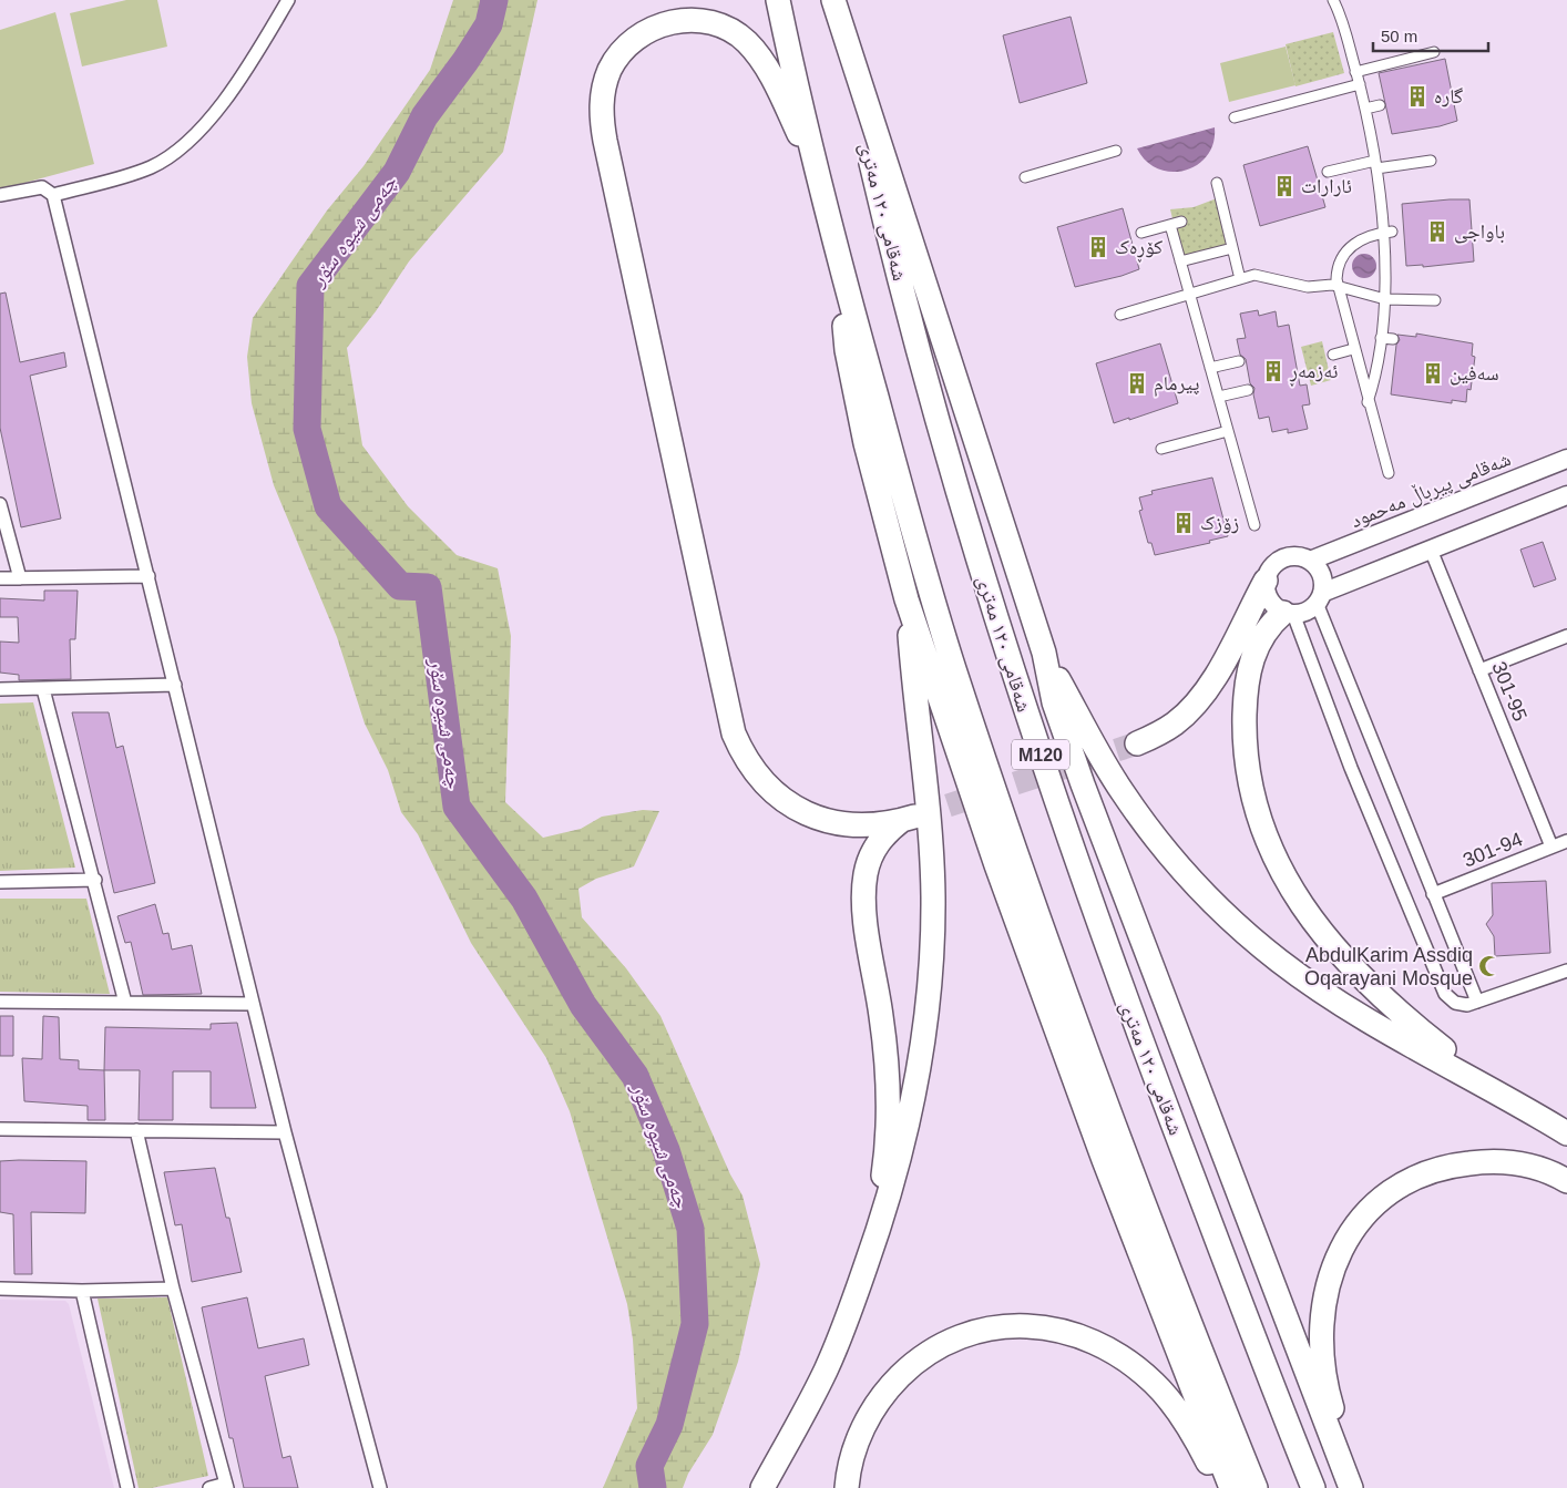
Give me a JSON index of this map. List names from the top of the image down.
{
  "streets": {
    "highway": ["شەقامی ١٢٠ مەتری", "M120"],
    "main road": ["شەقامی پیرباڵ مەحمود"],
    "street": ["301-95", "301-94"]
  },
  "crossings": [
    ["301-95", "301-94"]
  ],
  "water": ["چەمی شیوە سۆر"],
  "places": {
    "building": [
      "گارە",
      "ئارارات",
      "باواجی",
      "کۆڕەک",
      "ئەزمەڕ",
      "سەفین",
      "پیرمام",
      "زۆزک"
    ],
    "mosque": ["AbdulKarim Assdiq Oqarayani Mosque"]
  },
  "scale_bar": "50 m"
}
